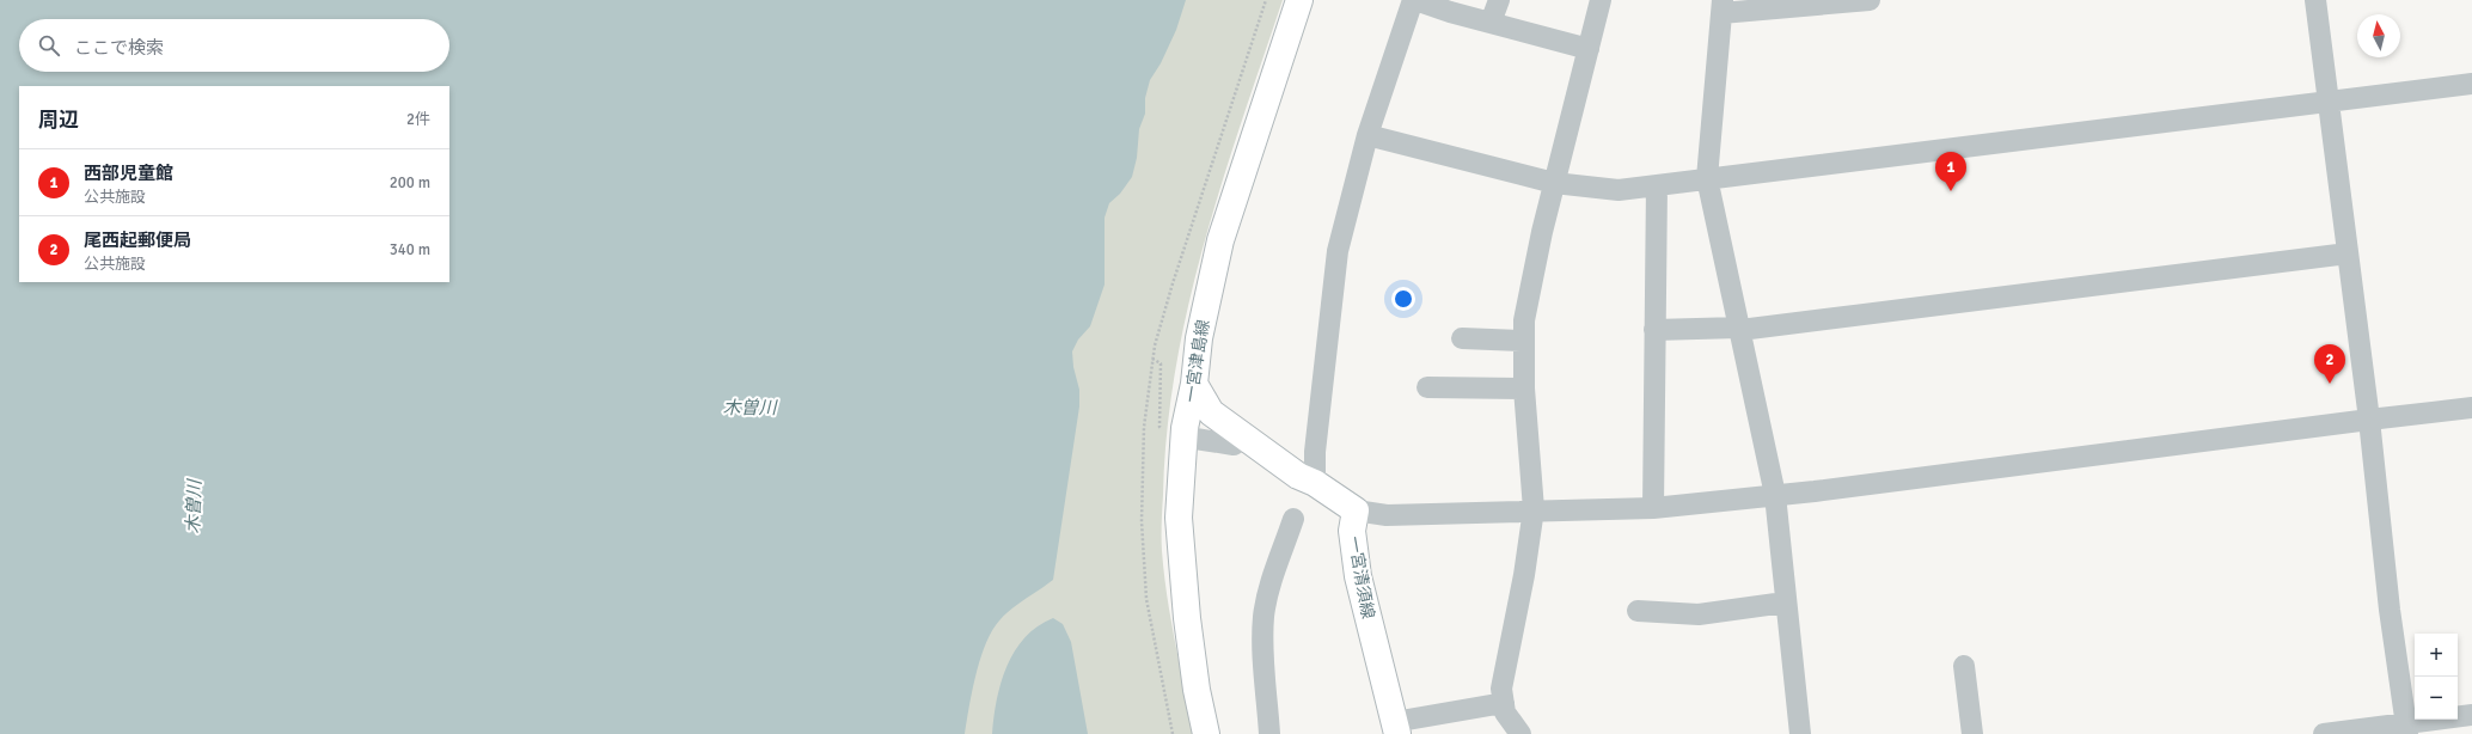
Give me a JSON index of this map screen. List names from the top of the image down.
{
  "streets": {
    "main road": ["一宮津島線", "一宮清須線"]
  },
  "crossings": [
    ["一宮津島線", "一宮清須線"]
  ],
  "water": ["木曽川"],
  "north": "top",
  "page": {
    "search": "ここで検索",
    "heading": ["周辺", "2件"],
    "list": [
      {
        "mark": "1",
        "name": "西部児童館",
        "note": "公共施設",
        "value": "200 m"
      },
      {
        "mark": "2",
        "name": "尾西起郵便局",
        "note": "公共施設",
        "value": "340 m"
      }
    ],
    "pins": ["1", "2"],
    "map_buttons": ["+", "−"]
  }
}
